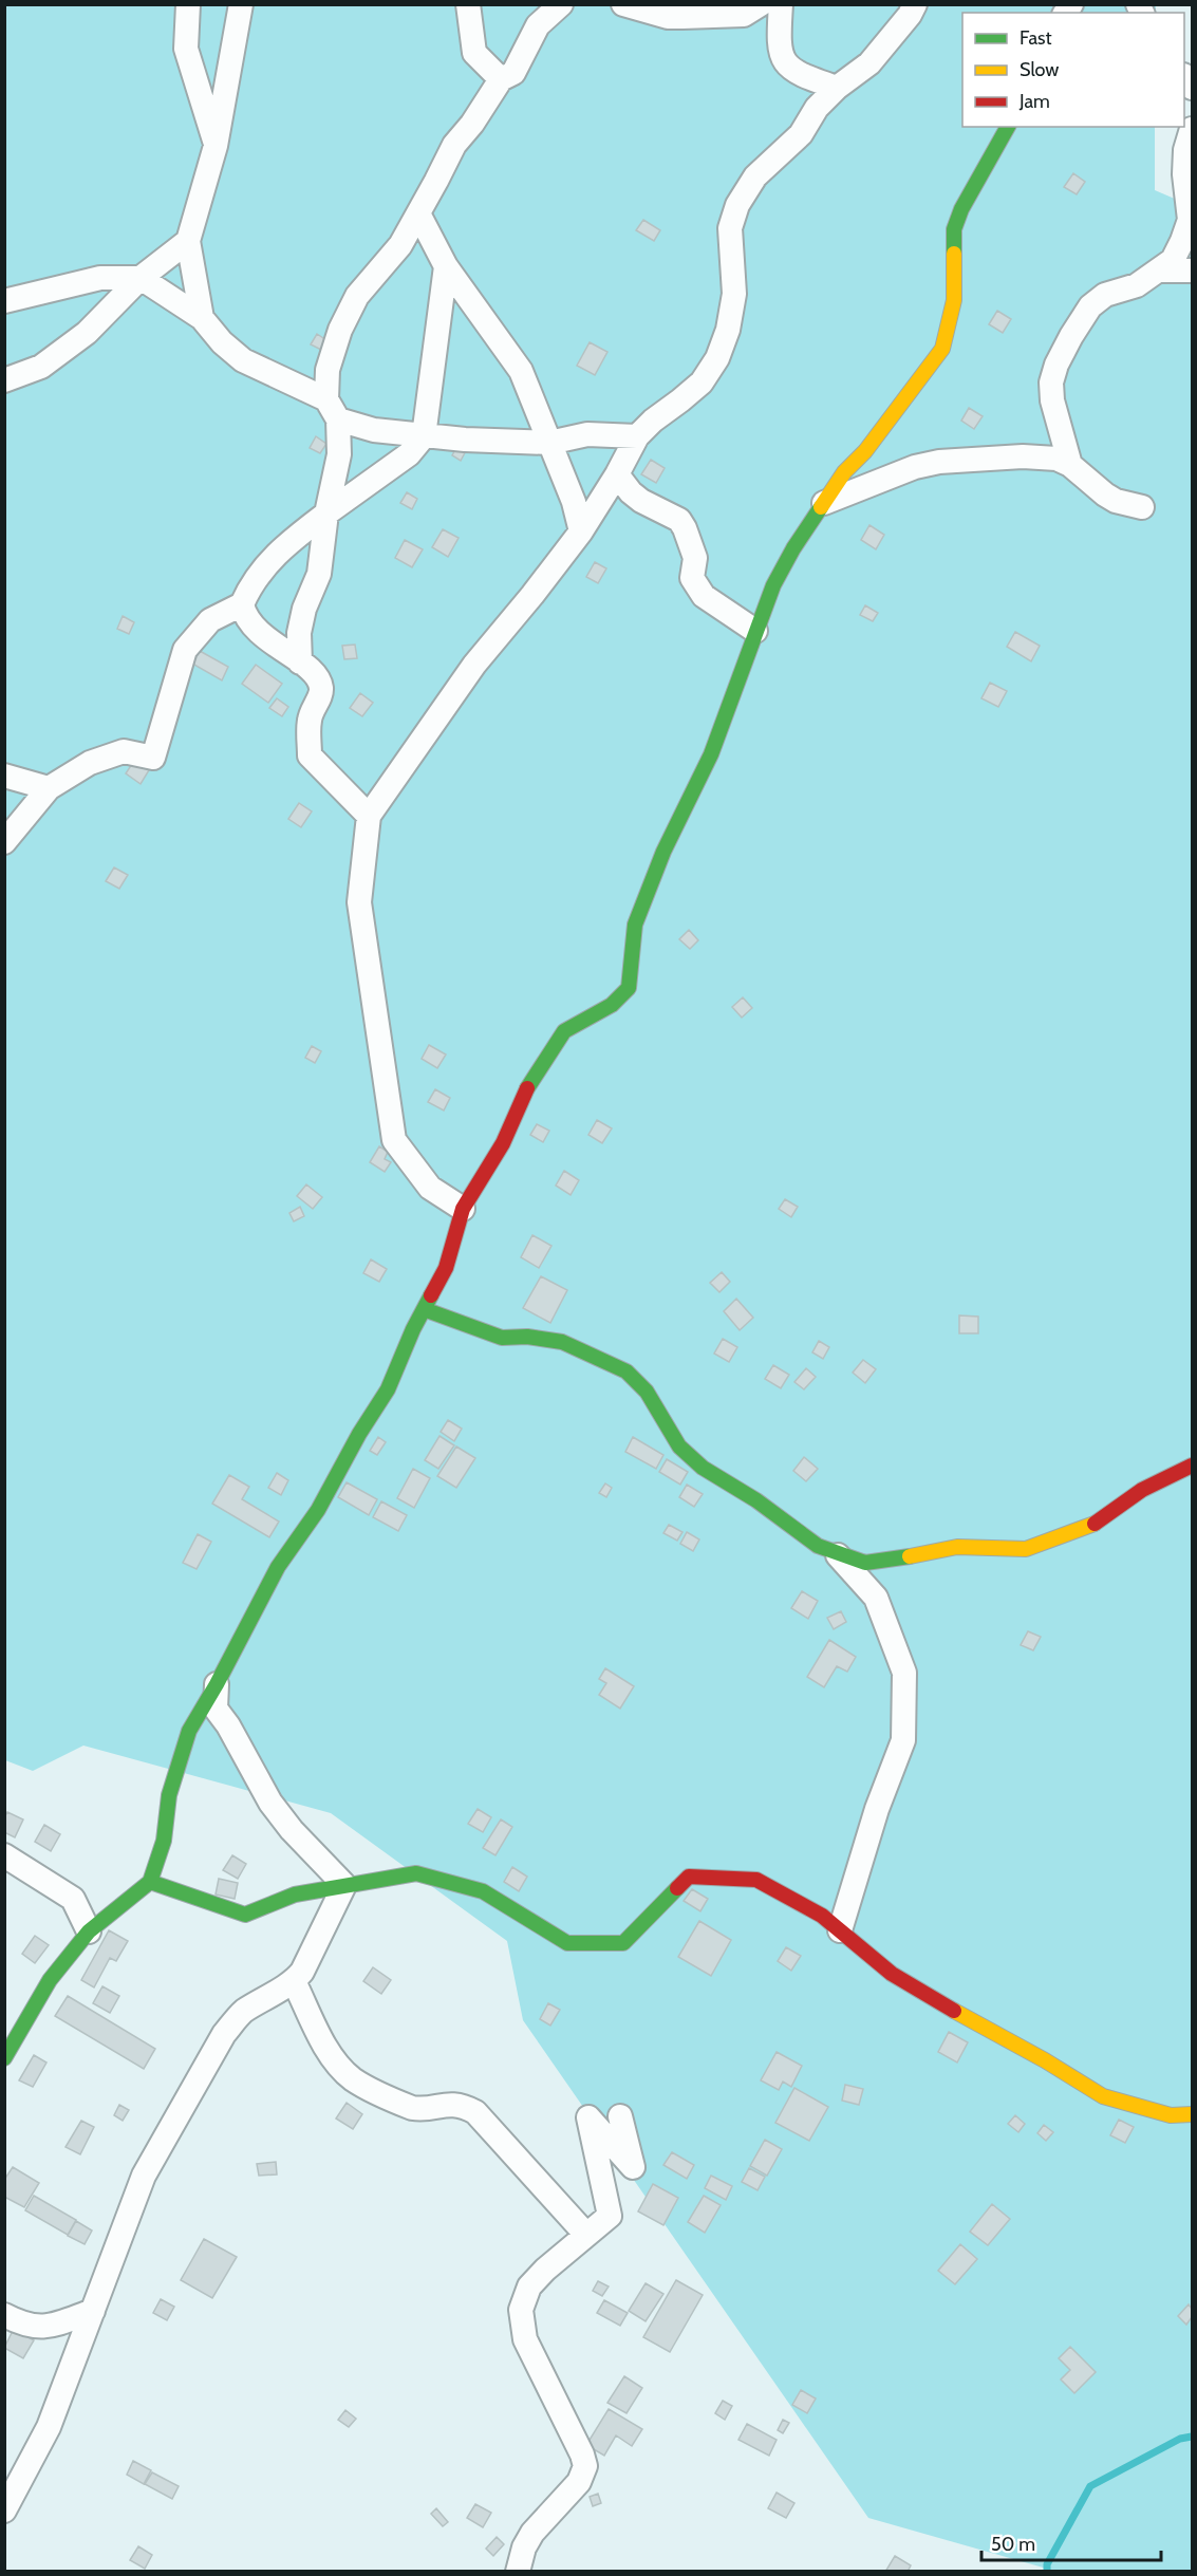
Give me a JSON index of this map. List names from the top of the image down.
{
  "legend": ["Fast", "Slow", "Jam"],
  "scale_bar": "50 m"
}
